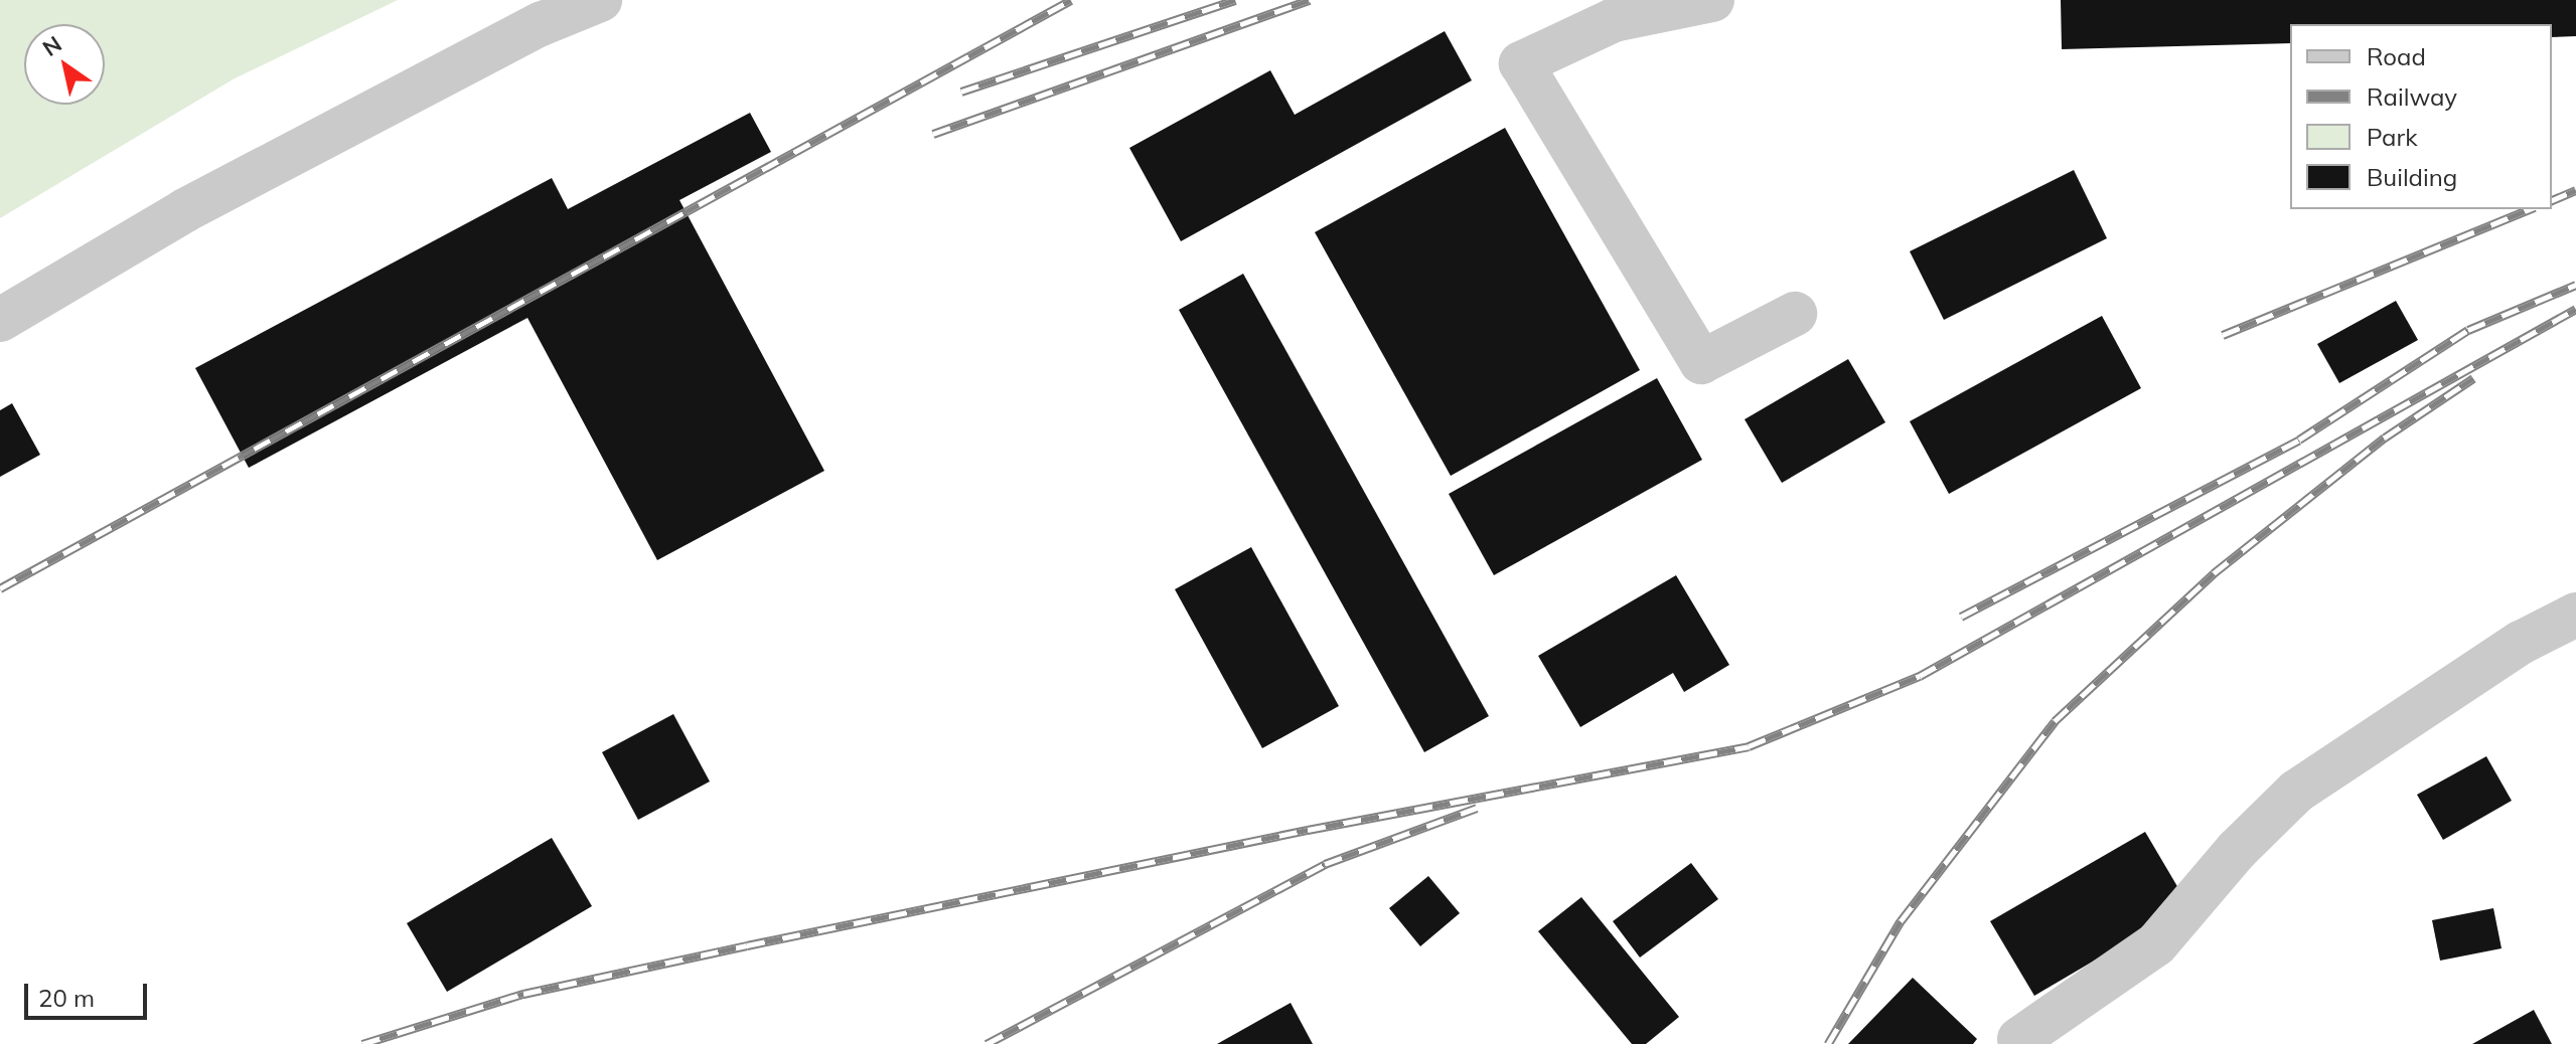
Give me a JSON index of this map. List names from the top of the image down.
{
  "legend": [
    "Road",
    "Railway",
    "Park",
    "Building"
  ],
  "scale_bar": "20 m",
  "north": "top left"
}
